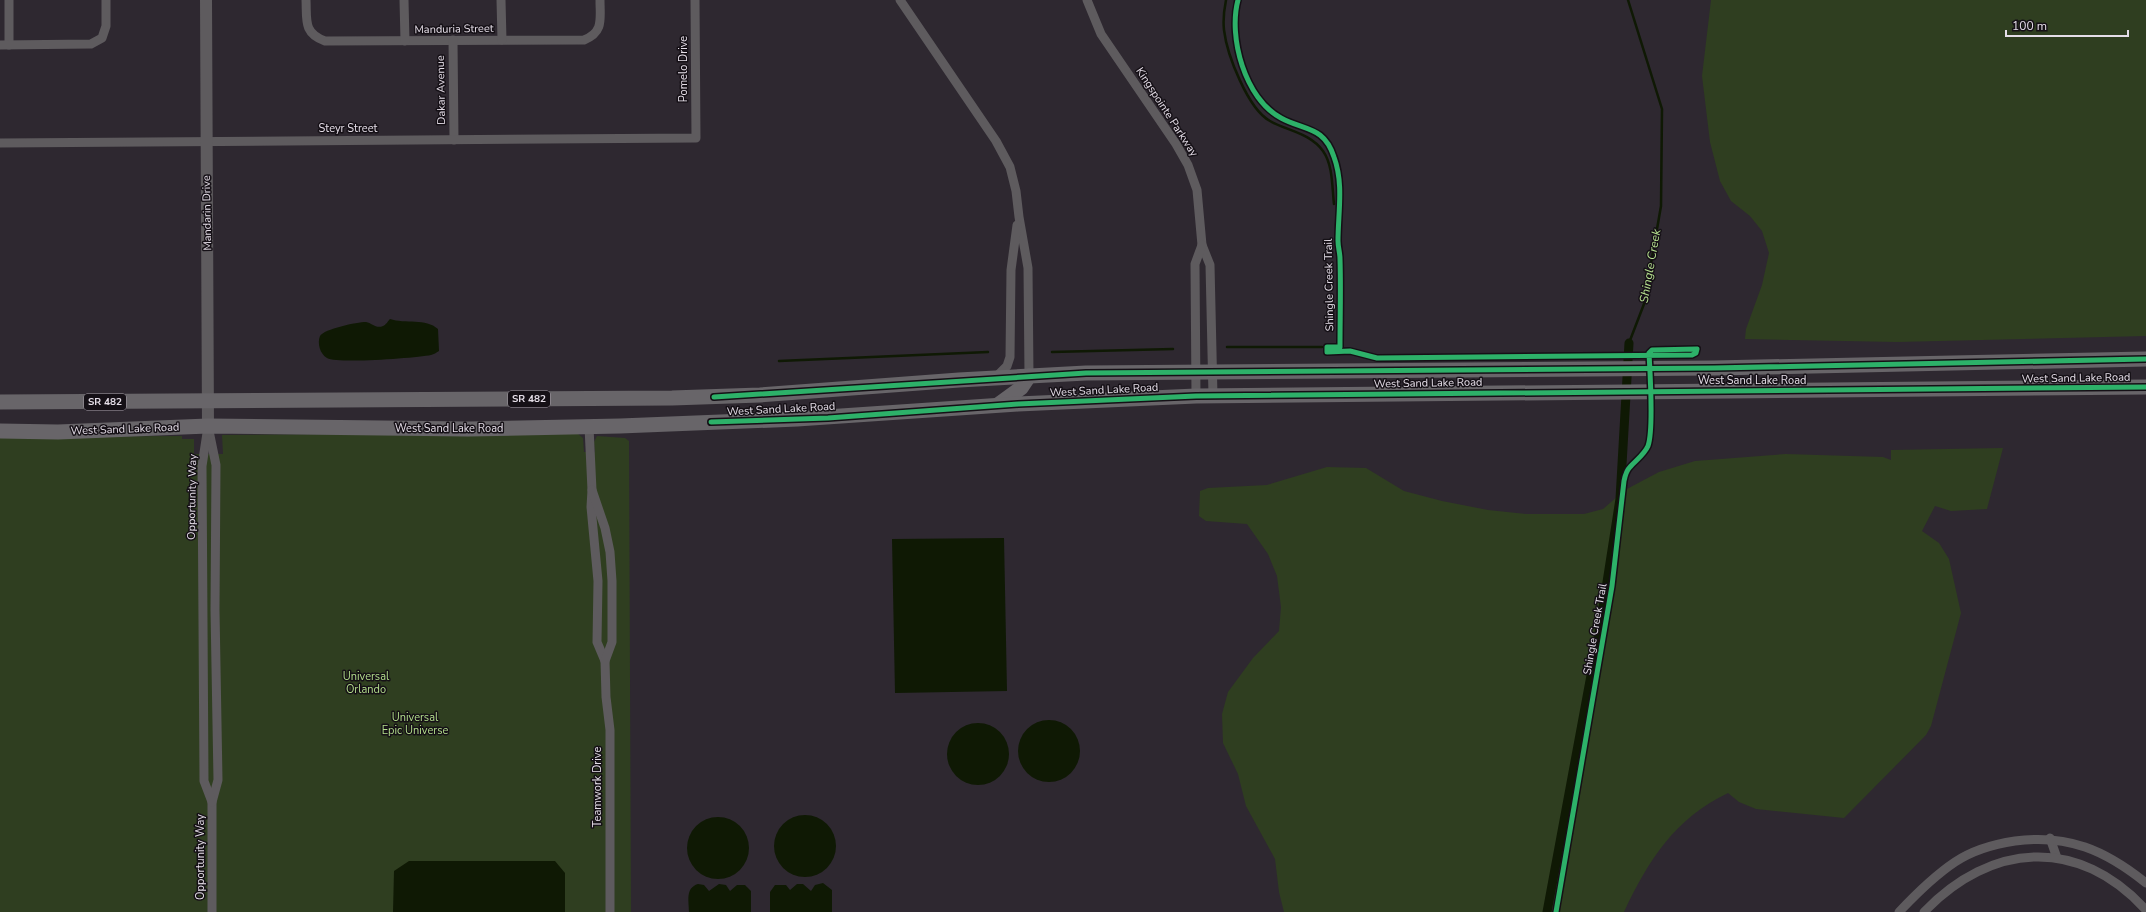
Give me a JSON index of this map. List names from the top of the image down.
{
  "streets": {
    "main road": ["West Sand Lake Road", "SR 482"],
    "street": [
      "Manduria Street",
      "Pomelo Drive",
      "Dakar Avenue",
      "Kingspointe Parkway",
      "Steyr Street",
      "Mandarin Drive",
      "Opportunity Way",
      "Teamwork Drive"
    ],
    "cycle path": ["Shingle Creek Trail"]
  },
  "crossings": [
    ["Manduria Street", "Dakar Avenue"],
    ["Pomelo Drive", "Steyr Street"],
    ["Dakar Avenue", "Steyr Street"],
    ["Kingspointe Parkway", "West Sand Lake Road"],
    ["Steyr Street", "Mandarin Drive"],
    ["Mandarin Drive", "West Sand Lake Road"],
    ["Mandarin Drive", "Opportunity Way"],
    ["West Sand Lake Road", "Opportunity Way"],
    ["West Sand Lake Road", "Teamwork Drive"]
  ],
  "water": ["Shingle Creek"],
  "parks": ["Universal Orlando", "Universal Epic Universe"],
  "scale_bar": "100 m"
}
